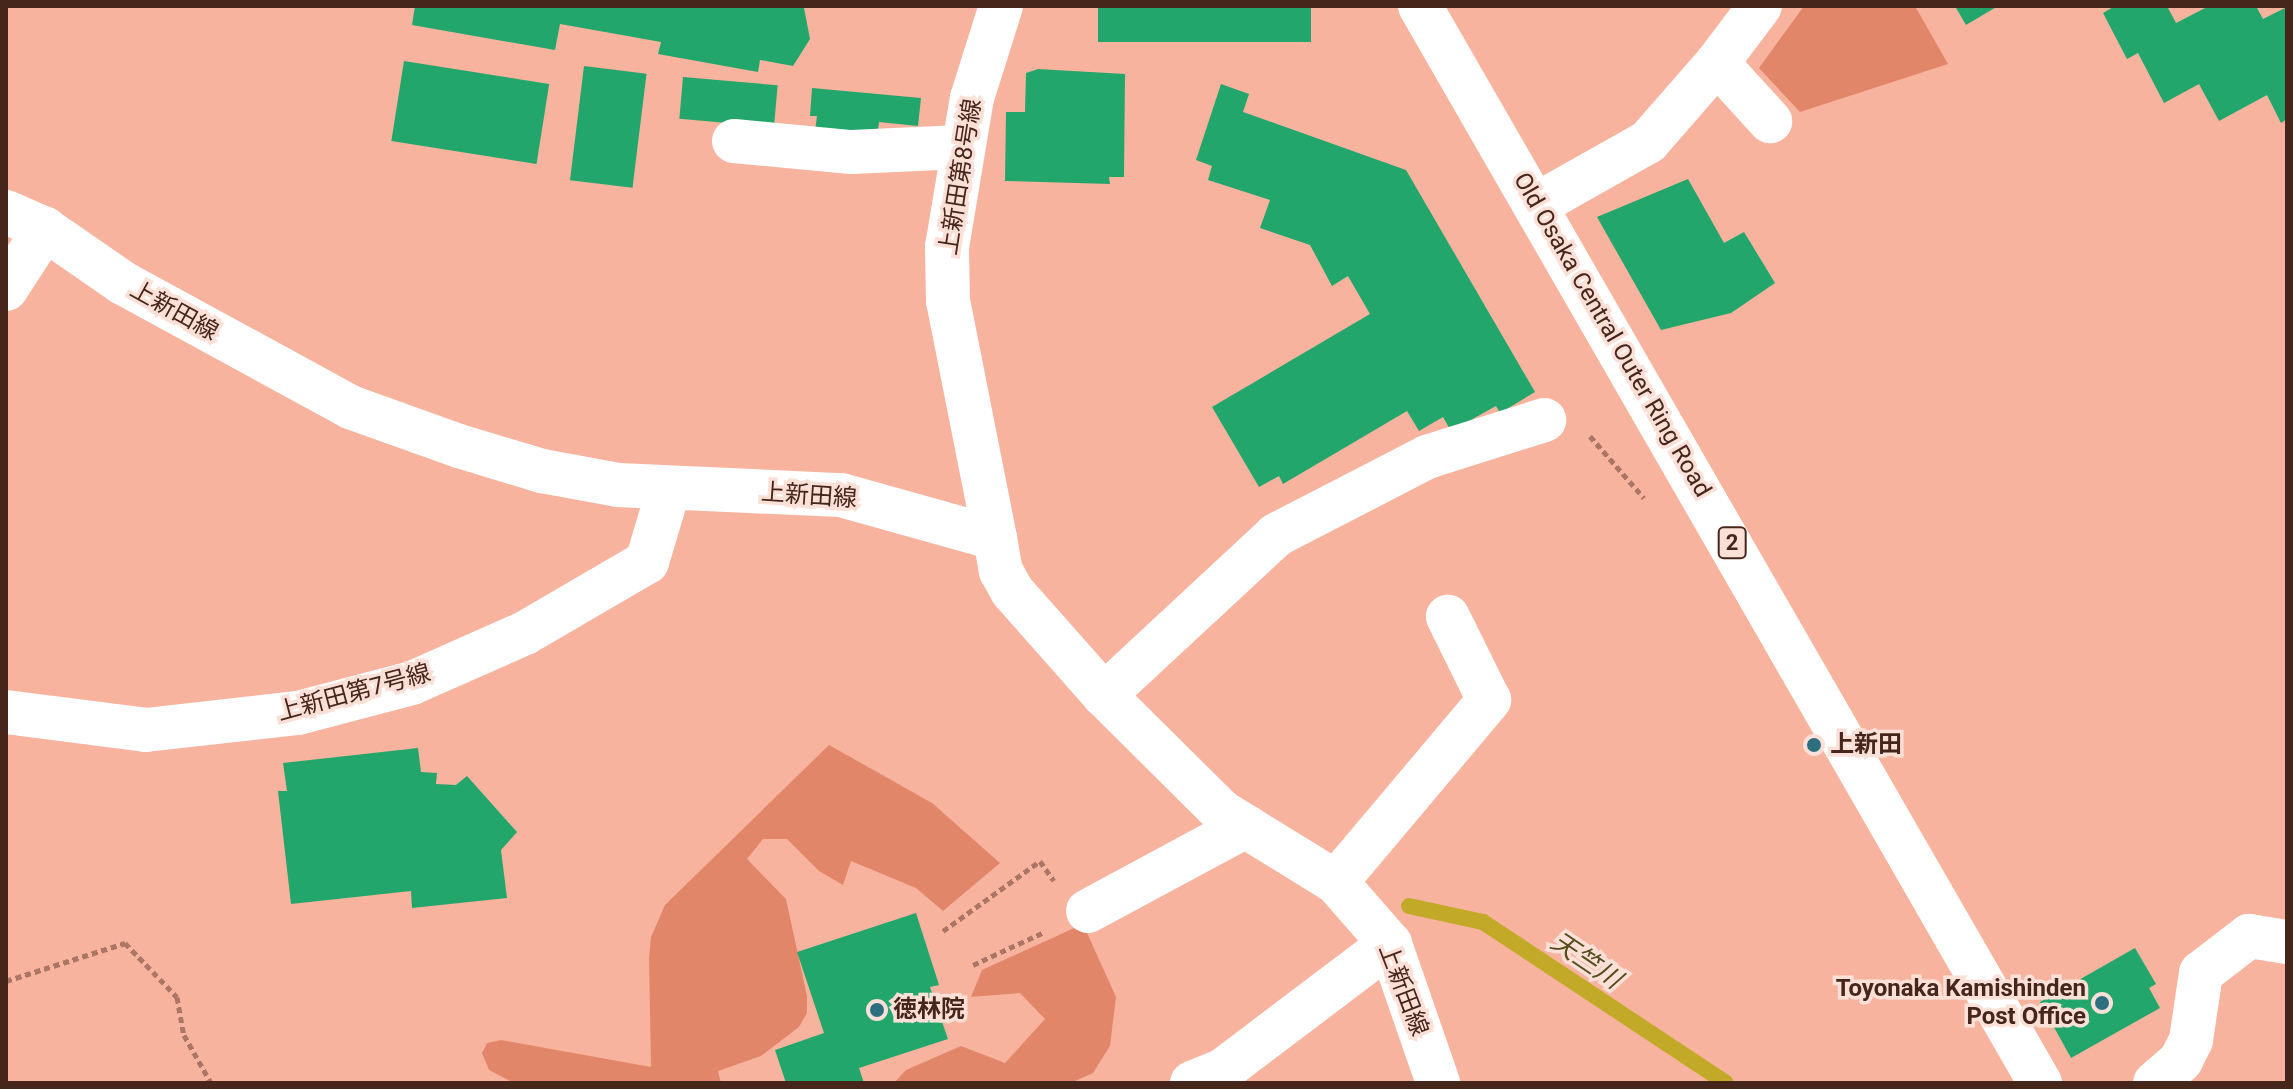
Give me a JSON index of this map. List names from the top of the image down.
{
  "streets": {
    "street": [
      "上新田第8号線",
      "上新田線",
      "Old Osaka Central Outer Ring Road",
      "2",
      "上新田第7号線"
    ]
  },
  "crossings": [
    ["上新田第8号線", "上新田線"],
    ["上新田線", "上新田第7号線"]
  ],
  "water": ["天竺川"],
  "places": ["上新田", "Toyonaka Kamishinden Post Office", "徳林院"]
}
